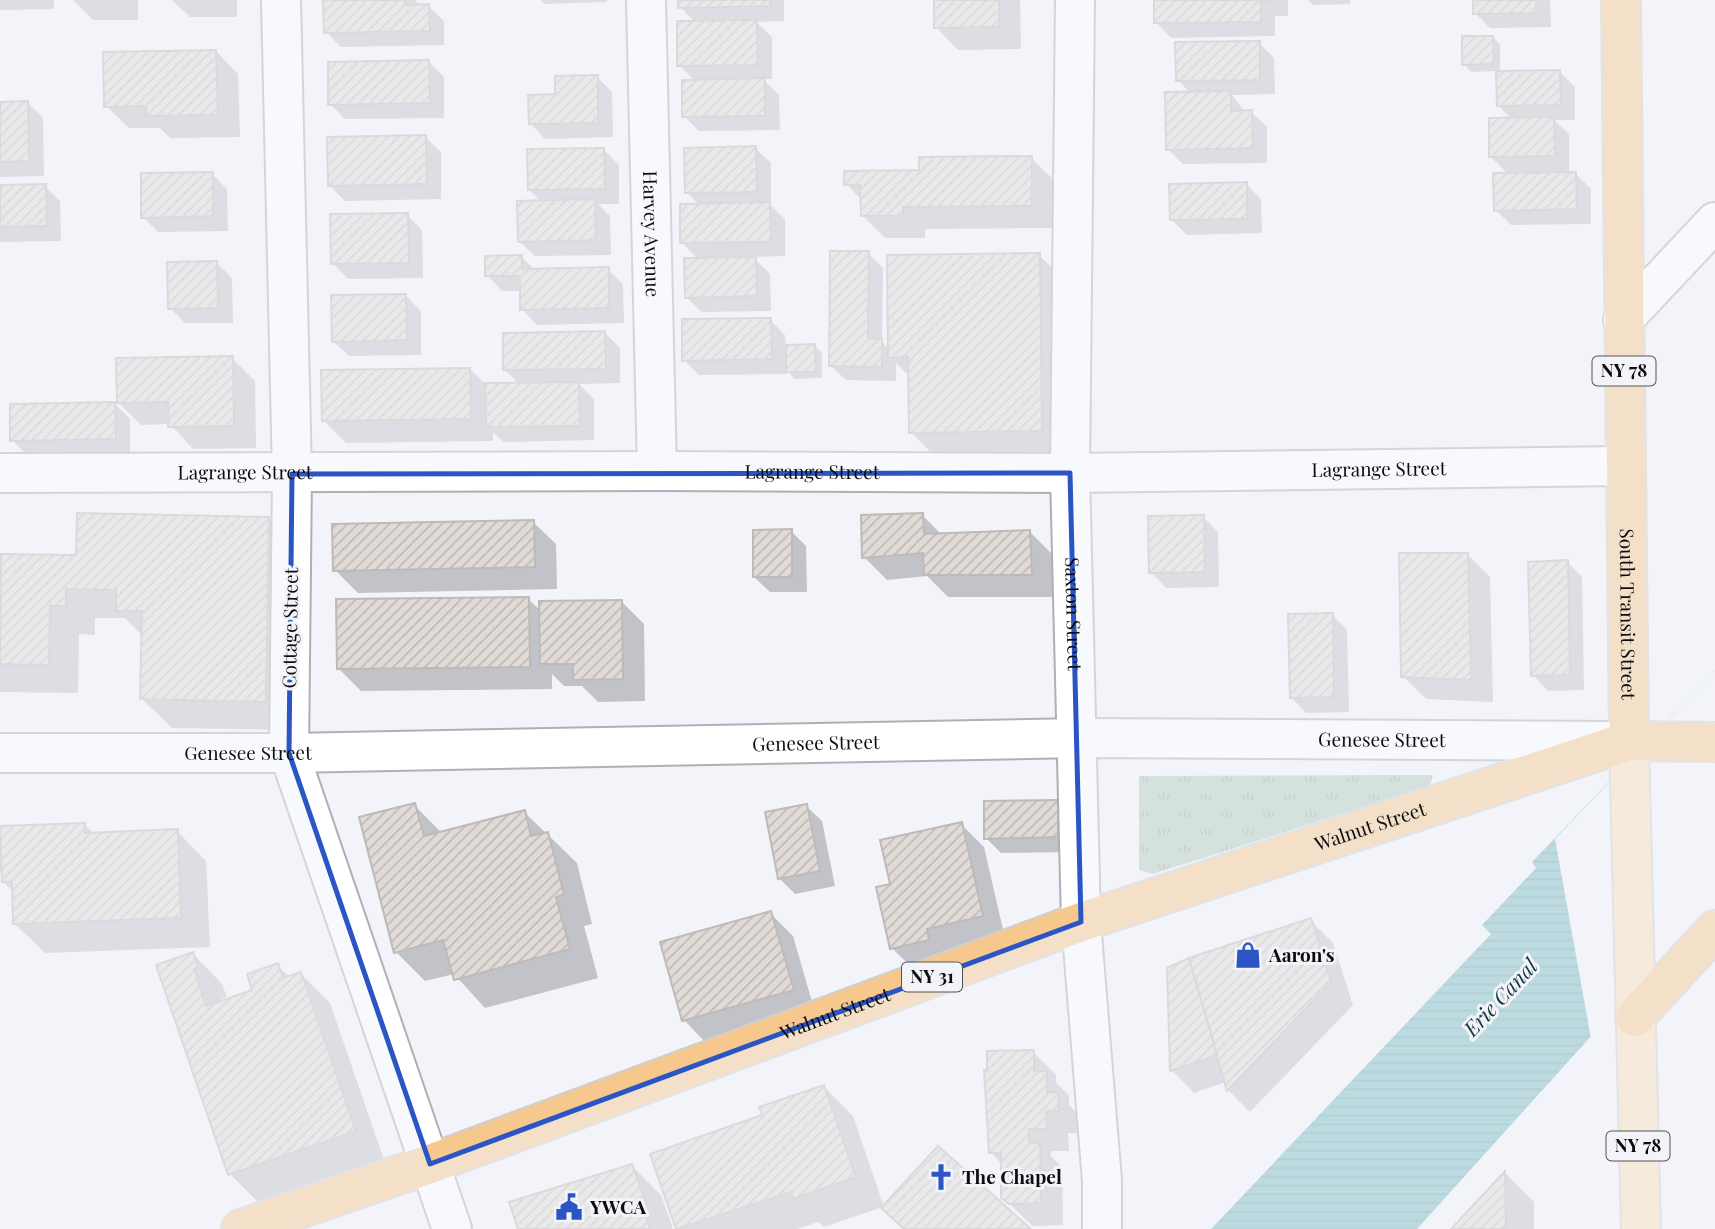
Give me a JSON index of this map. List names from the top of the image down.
{
  "streets": {
    "highway": [
      "NY 78",
      "South Transit Street",
      "Walnut Street",
      "NY 31"
    ],
    "street": [
      "Harvey Avenue",
      "Lagrange Street",
      "Saxton Street",
      "Cottage Street",
      "Genesee Street"
    ]
  },
  "crossings": [
    ["Harvey Avenue", "Lagrange Street"],
    ["Lagrange Street", "Saxton Street"],
    ["Lagrange Street", "South Transit Street"],
    ["Lagrange Street", "Cottage Street"],
    ["Saxton Street", "Genesee Street"],
    ["Saxton Street", "Walnut Street"],
    ["South Transit Street", "Genesee Street"],
    ["South Transit Street", "Walnut Street"],
    ["South Transit Street", "NY 31"],
    ["Cottage Street", "Genesee Street"],
    ["Cottage Street", "Walnut Street"],
    ["Genesee Street", "Walnut Street"],
    ["Genesee Street", "NY 31"],
    ["Walnut Street", "NY 31"]
  ],
  "water": ["Erie Canal"],
  "places": {
    "shop": ["Aaron's"],
    "church": ["The Chapel"],
    "public building": ["YWCA"]
  }
}
